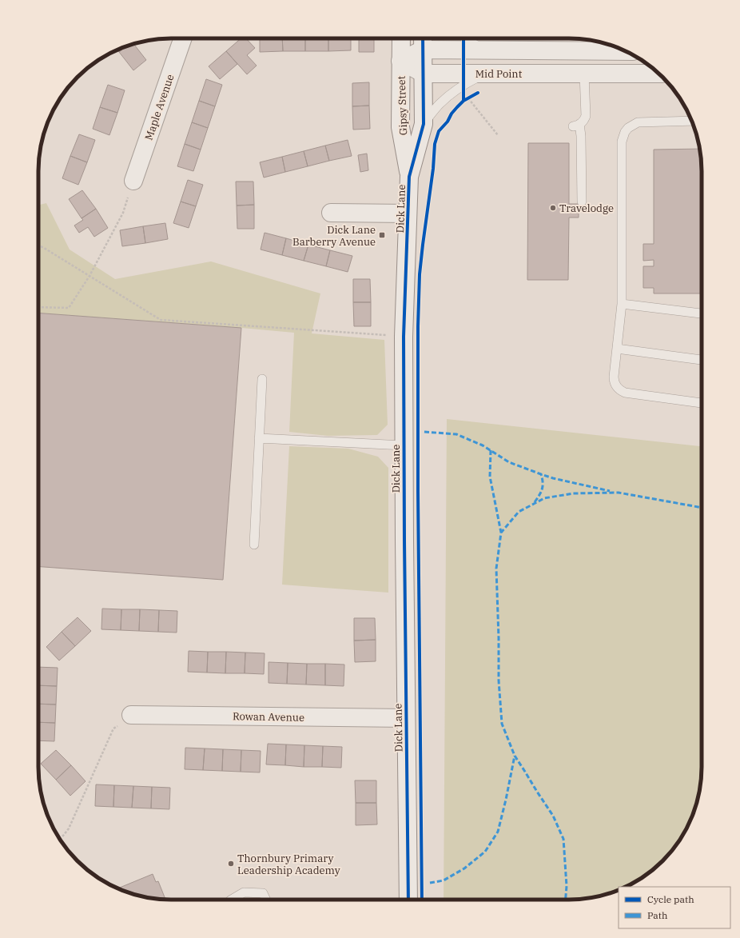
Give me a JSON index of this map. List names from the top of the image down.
{
  "streets": {
    "street": [
      "Mid Point",
      "Gipsy Street",
      "Maple Avenue",
      "Dick Lane",
      "Rowan Avenue"
    ]
  },
  "crossings": [
    ["Mid Point", "Gipsy Street"],
    ["Mid Point", "Dick Lane"],
    ["Gipsy Street", "Dick Lane"],
    ["Dick Lane", "Rowan Avenue"]
  ],
  "places": {
    "other": ["Travelodge", "Thornbury Primary Leadership Academy"],
    "transit": ["Dick Lane Barberry Avenue"]
  },
  "legend": ["Cycle path", "Path"]
}
